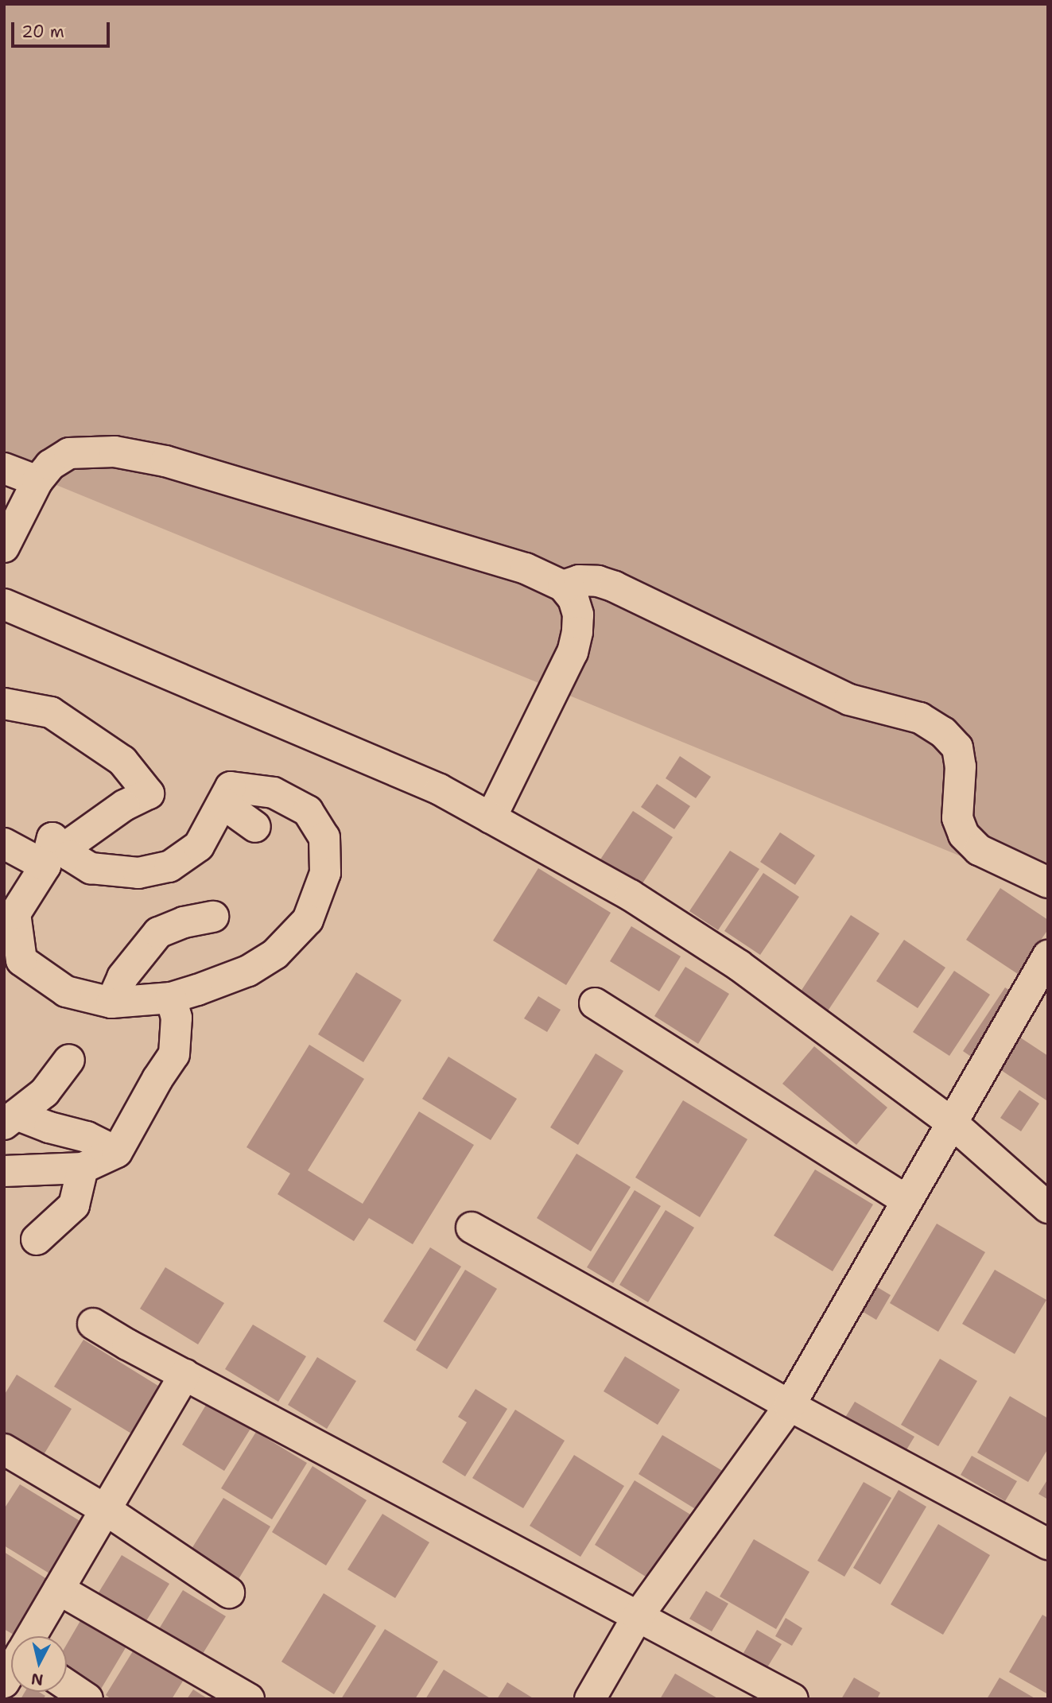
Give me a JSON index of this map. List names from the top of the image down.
{
  "scale_bar": "20 m",
  "north": "bottom"
}
